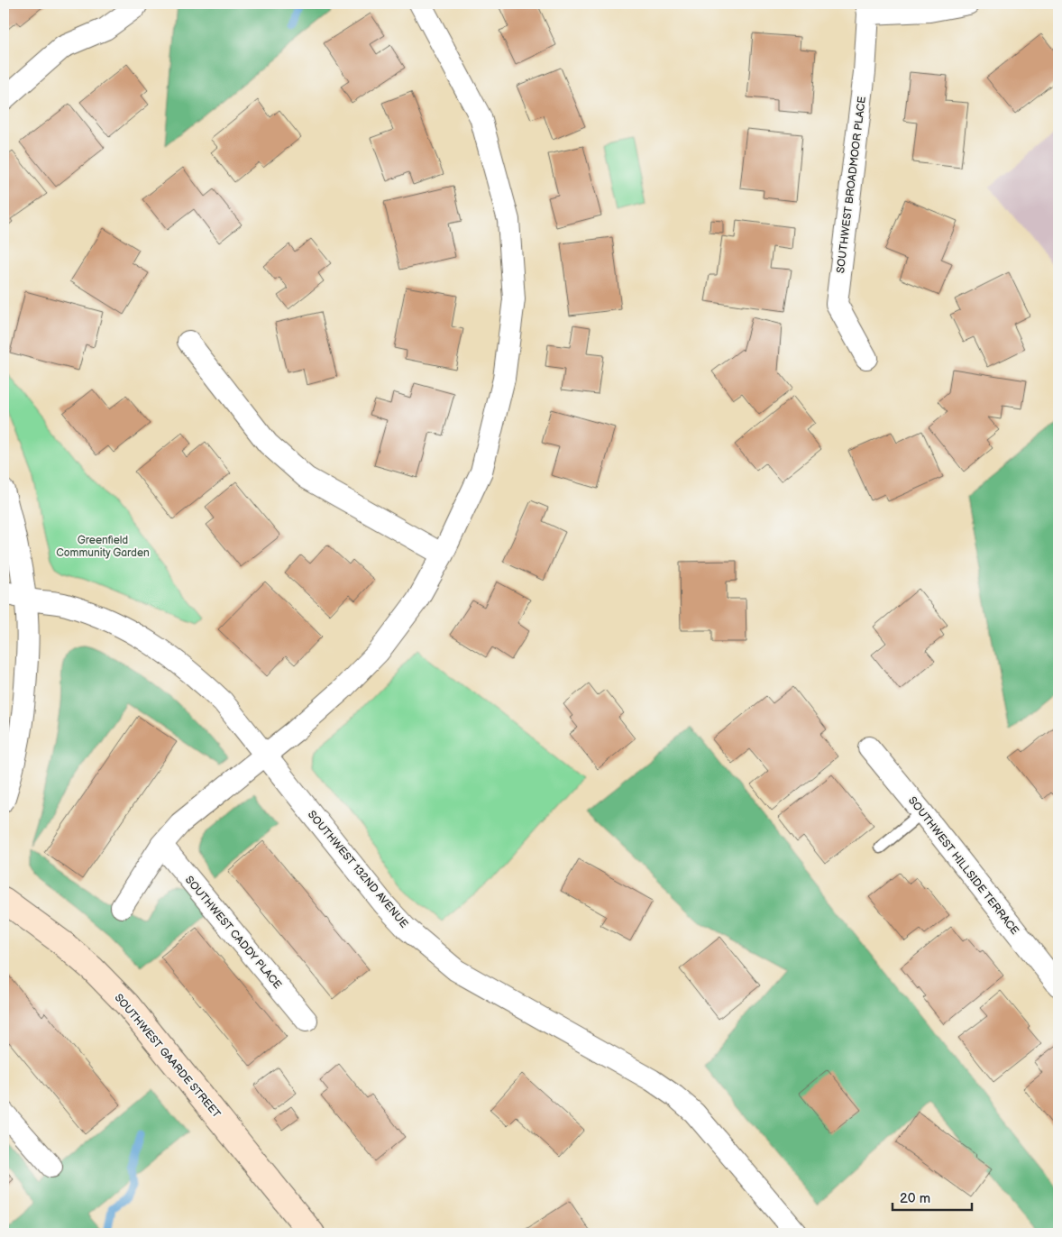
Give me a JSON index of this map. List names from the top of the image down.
{
  "streets": {
    "main road": ["SOUTHWEST GAARDE STREET"],
    "street": [
      "SOUTHWEST BROADMOOR PLACE",
      "SOUTHWEST HILLSIDE TERRACE",
      "SOUTHWEST 132ND AVENUE",
      "SOUTHWEST CADDY PLACE"
    ]
  },
  "parks": ["Greenfield Community Garden"],
  "scale_bar": "20 m"
}
